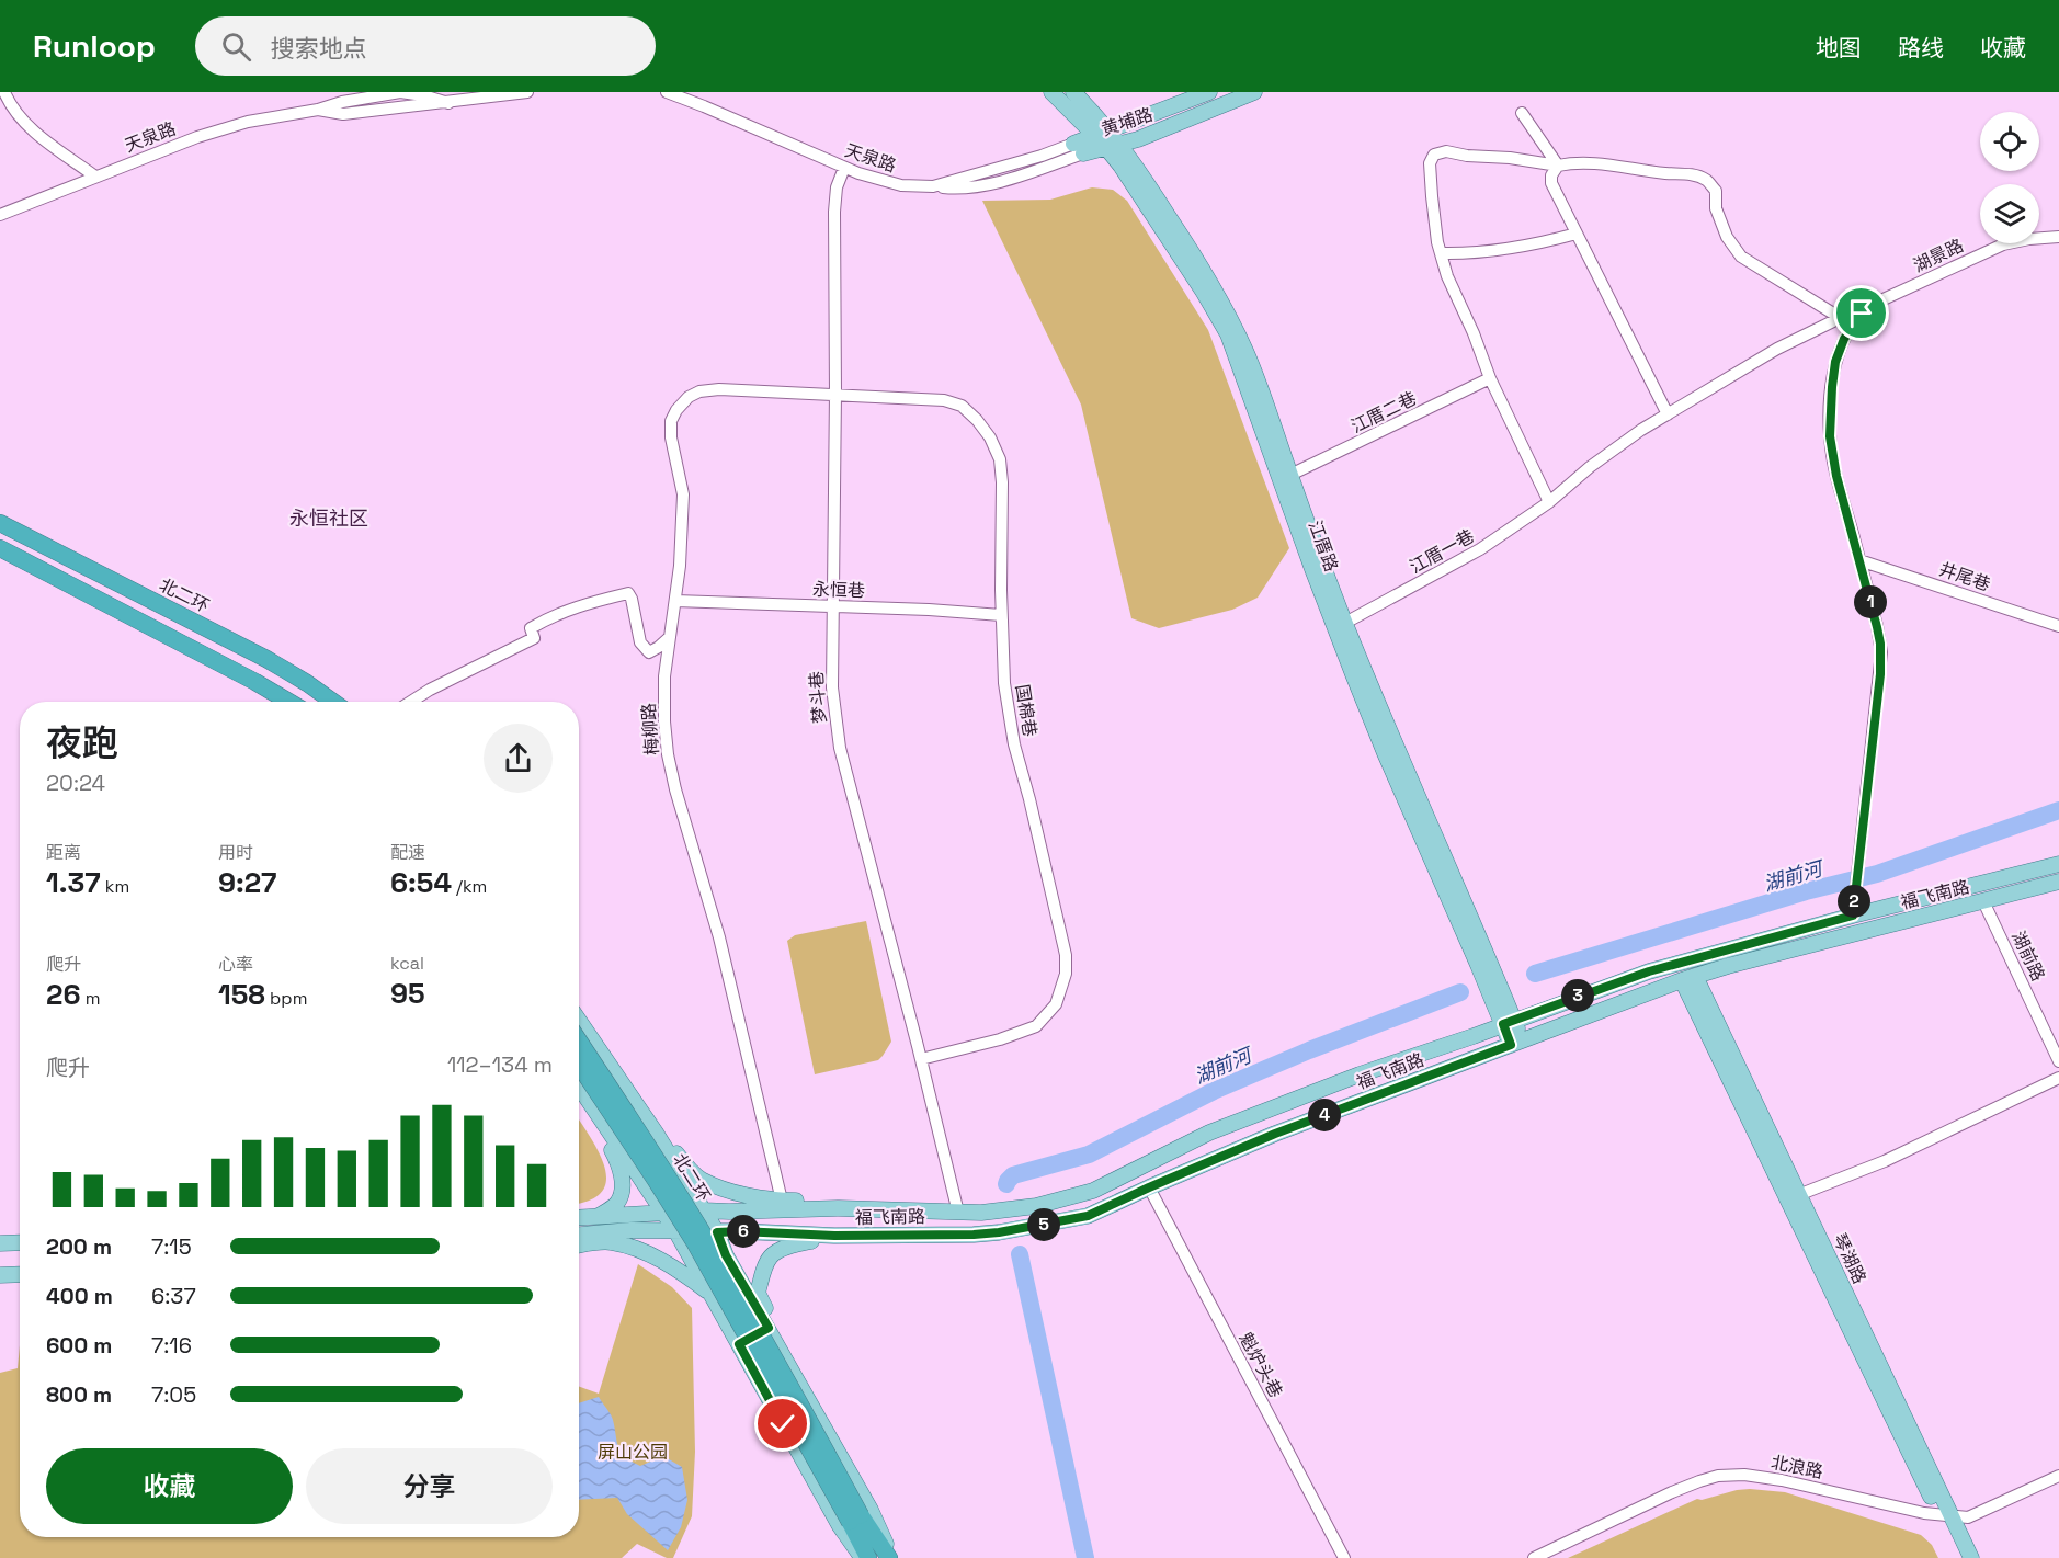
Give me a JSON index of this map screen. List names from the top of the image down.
{
  "streets": {
    "highway": ["北二环"],
    "main road": [
      "黄埔路",
      "江厝路",
      "福飞南路",
      "琴湖路"
    ],
    "street": [
      "天泉路",
      "湖景路",
      "江厝二巷",
      "江厝一巷",
      "井尾巷",
      "永恒巷",
      "梦斗巷",
      "国棉巷",
      "梅柳路",
      "湖前路",
      "魁炉头巷",
      "北浪路"
    ]
  },
  "crossings": [
    ["黄埔路", "天泉路"],
    ["黄埔路", "江厝路"],
    ["天泉路", "梦斗巷"],
    ["湖景路", "井尾巷"],
    ["湖景路", "福飞南路"],
    ["江厝二巷", "江厝路"],
    ["江厝路", "江厝一巷"],
    ["江厝路", "福飞南路"],
    ["永恒巷", "梦斗巷"],
    ["永恒巷", "国棉巷"],
    ["永恒巷", "梅柳路"],
    ["梦斗巷", "国棉巷"],
    ["梦斗巷", "梅柳路"],
    ["梦斗巷", "福飞南路"],
    ["国棉巷", "梅柳路"],
    ["福飞南路", "湖前路"],
    ["福飞南路", "琴湖路"],
    ["福飞南路", "魁炉头巷"],
    ["琴湖路", "北浪路"]
  ],
  "districts": ["永恒社区"],
  "water": ["湖前河"],
  "parks": ["屏山公园"],
  "page": {
    "header": "Runloop",
    "search": "搜索地点",
    "nav": ["地图", "路线", "收藏"],
    "pins": [
      "1",
      "2",
      "3",
      "4",
      "5",
      "6"
    ],
    "heading": ["夜跑", "20:24"],
    "stats": [
      ["距离", "1.37 km"],
      ["用时", "9:27"],
      ["配速", "6:54 /km"],
      ["爬升", "26 m"],
      ["心率", "158 bpm"],
      ["kcal", "95"]
    ],
    "chart": ["爬升", "112–134 m"],
    "list": [
      {
        "name": "200 m",
        "note": "7:15"
      },
      {
        "name": "400 m",
        "note": "6:37"
      },
      {
        "name": "600 m",
        "note": "7:16"
      },
      {
        "name": "800 m",
        "note": "7:05"
      }
    ],
    "buttons": ["收藏", "分享"]
  }
}
